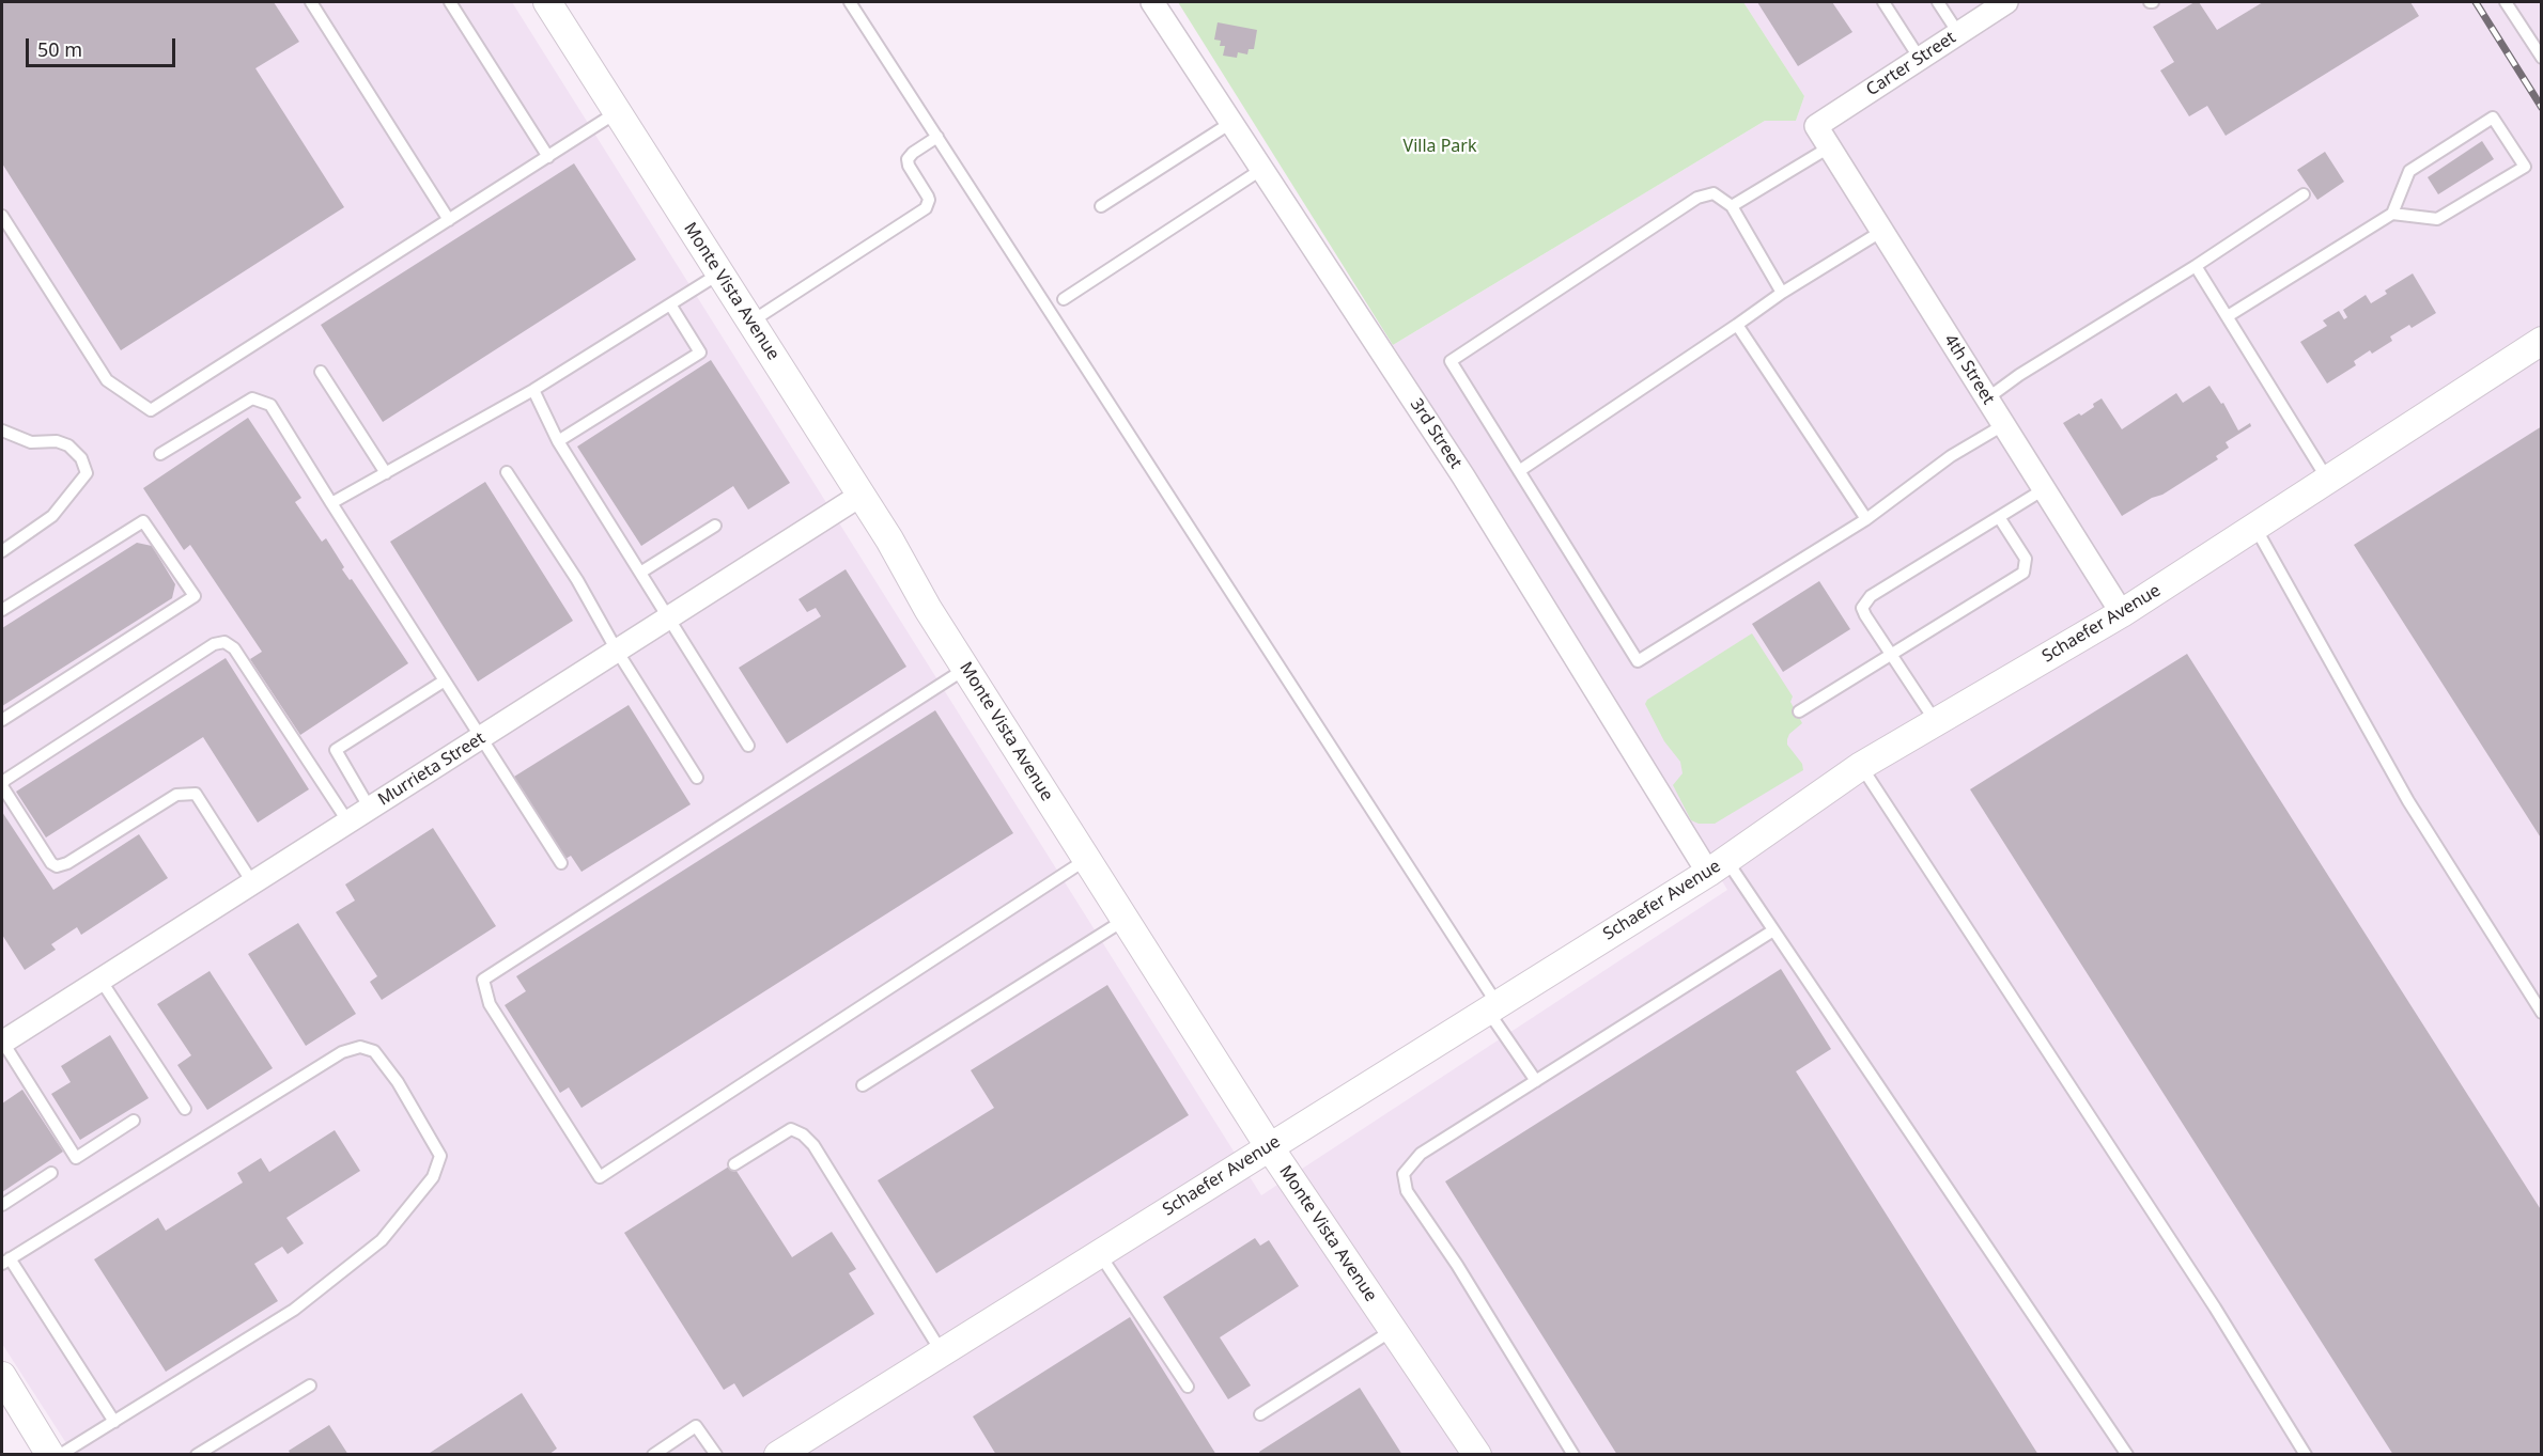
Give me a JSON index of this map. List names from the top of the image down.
{
  "streets": {
    "street": [
      "Carter Street",
      "Monte Vista Avenue",
      "4th Street",
      "3rd Street",
      "Schaefer Avenue",
      "Murrieta Street"
    ]
  },
  "crossings": [
    ["Carter Street", "4th Street"],
    ["Monte Vista Avenue", "Schaefer Avenue"],
    ["Monte Vista Avenue", "Murrieta Street"],
    ["4th Street", "Schaefer Avenue"],
    ["3rd Street", "Schaefer Avenue"]
  ],
  "parks": ["Villa Park"],
  "scale_bar": "50 m"
}
